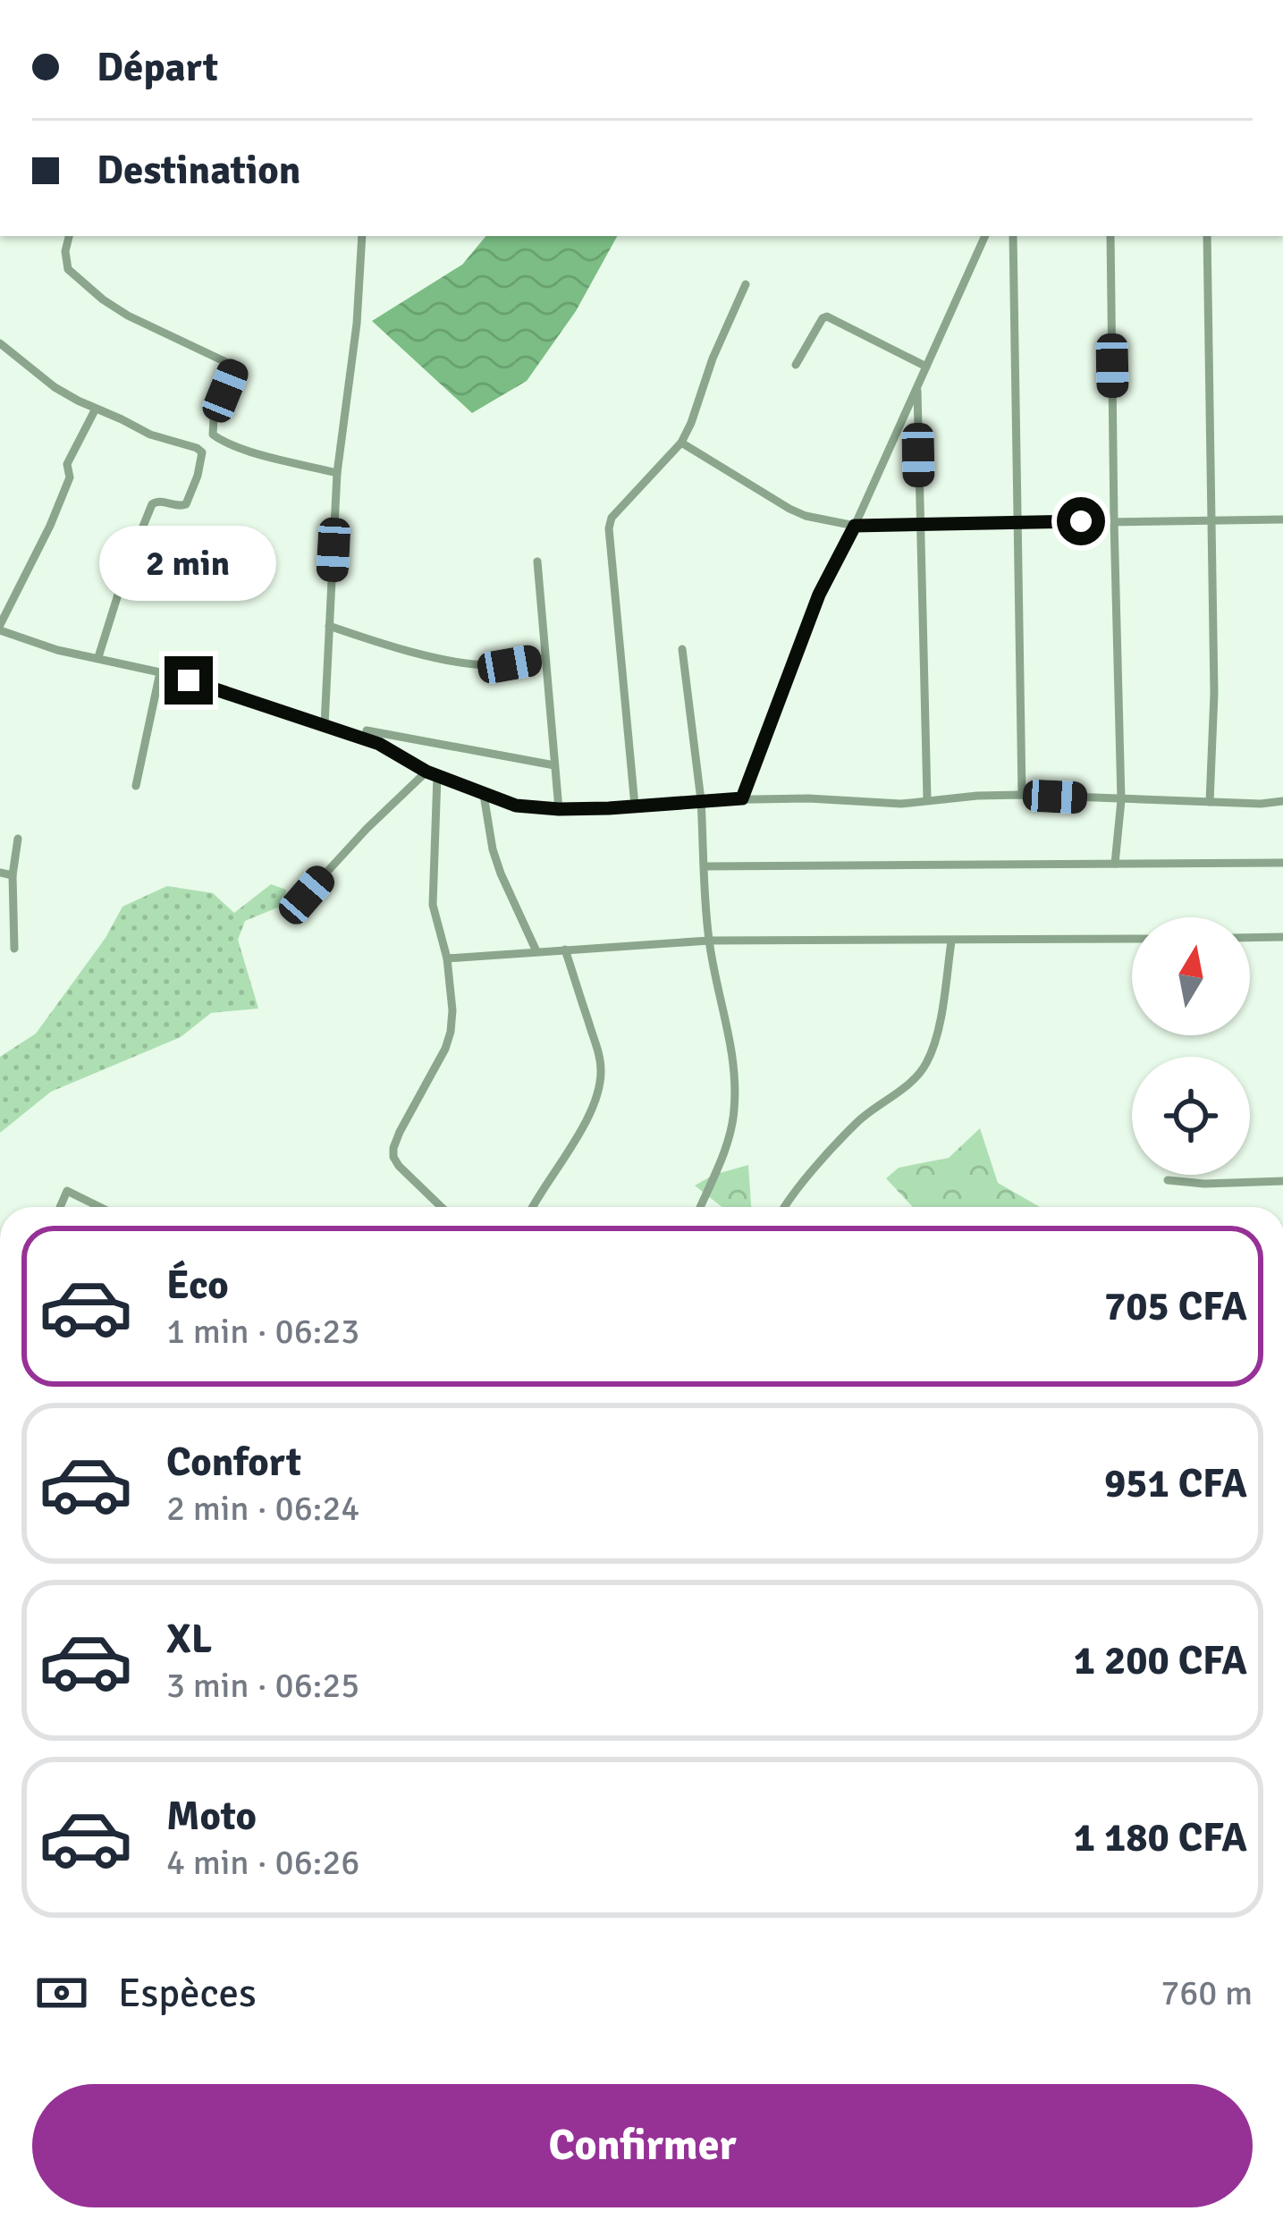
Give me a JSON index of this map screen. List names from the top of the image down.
{
  "north": "top",
  "page": {
    "banner": ["Départ", "Destination"],
    "bubble": "2 min",
    "list": [
      {
        "name": "Éco",
        "note": "1 min · 06:23",
        "value": "705 CFA"
      },
      {
        "name": "Confort",
        "note": "2 min · 06:24",
        "value": "951 CFA"
      },
      {
        "name": "XL",
        "note": "3 min · 06:25",
        "value": "1 200 CFA"
      },
      {
        "name": "Moto",
        "note": "4 min · 06:26",
        "value": "1 180 CFA"
      }
    ],
    "pay": ["Espèces", "760 m"],
    "buttons": "Confirmer"
  }
}
